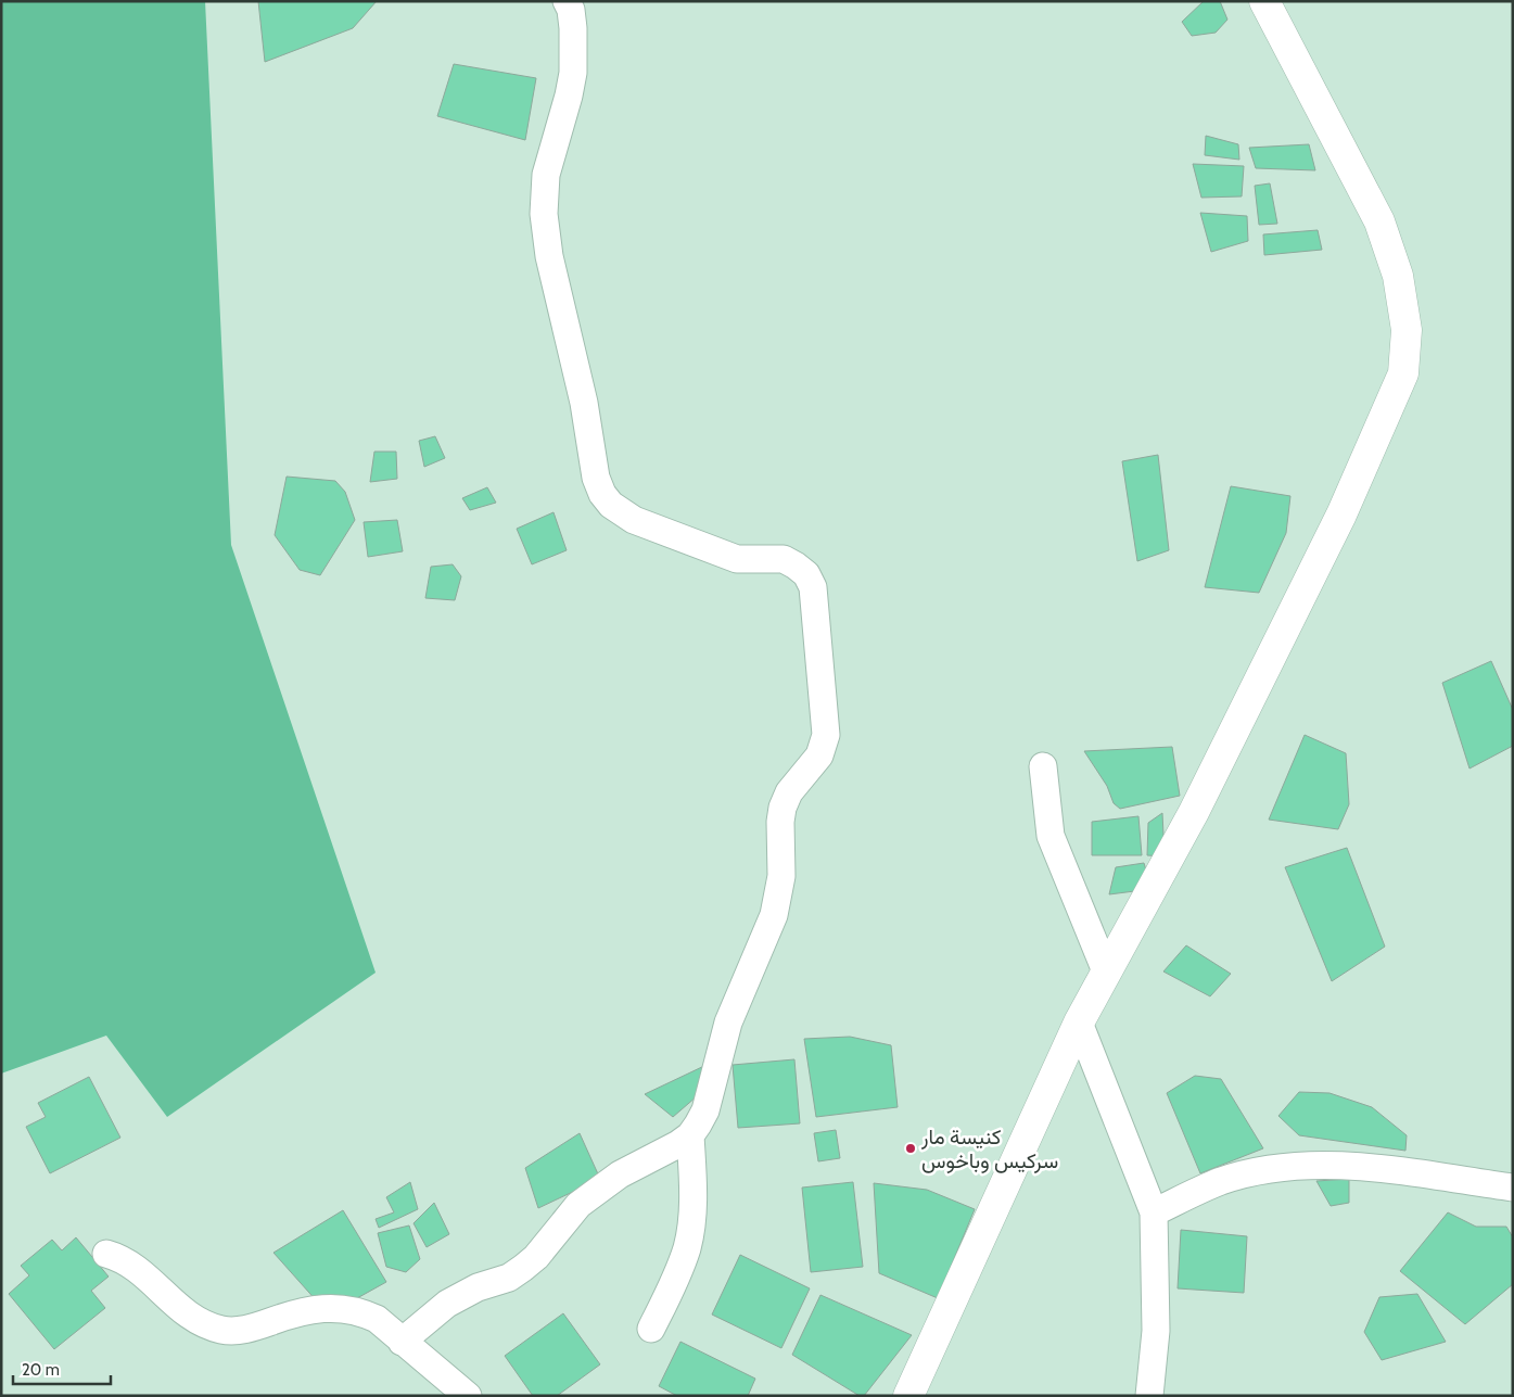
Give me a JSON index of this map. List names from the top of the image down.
{
  "places": ["كنيسة مار سركيس وباخوس"],
  "scale_bar": "20 m"
}
